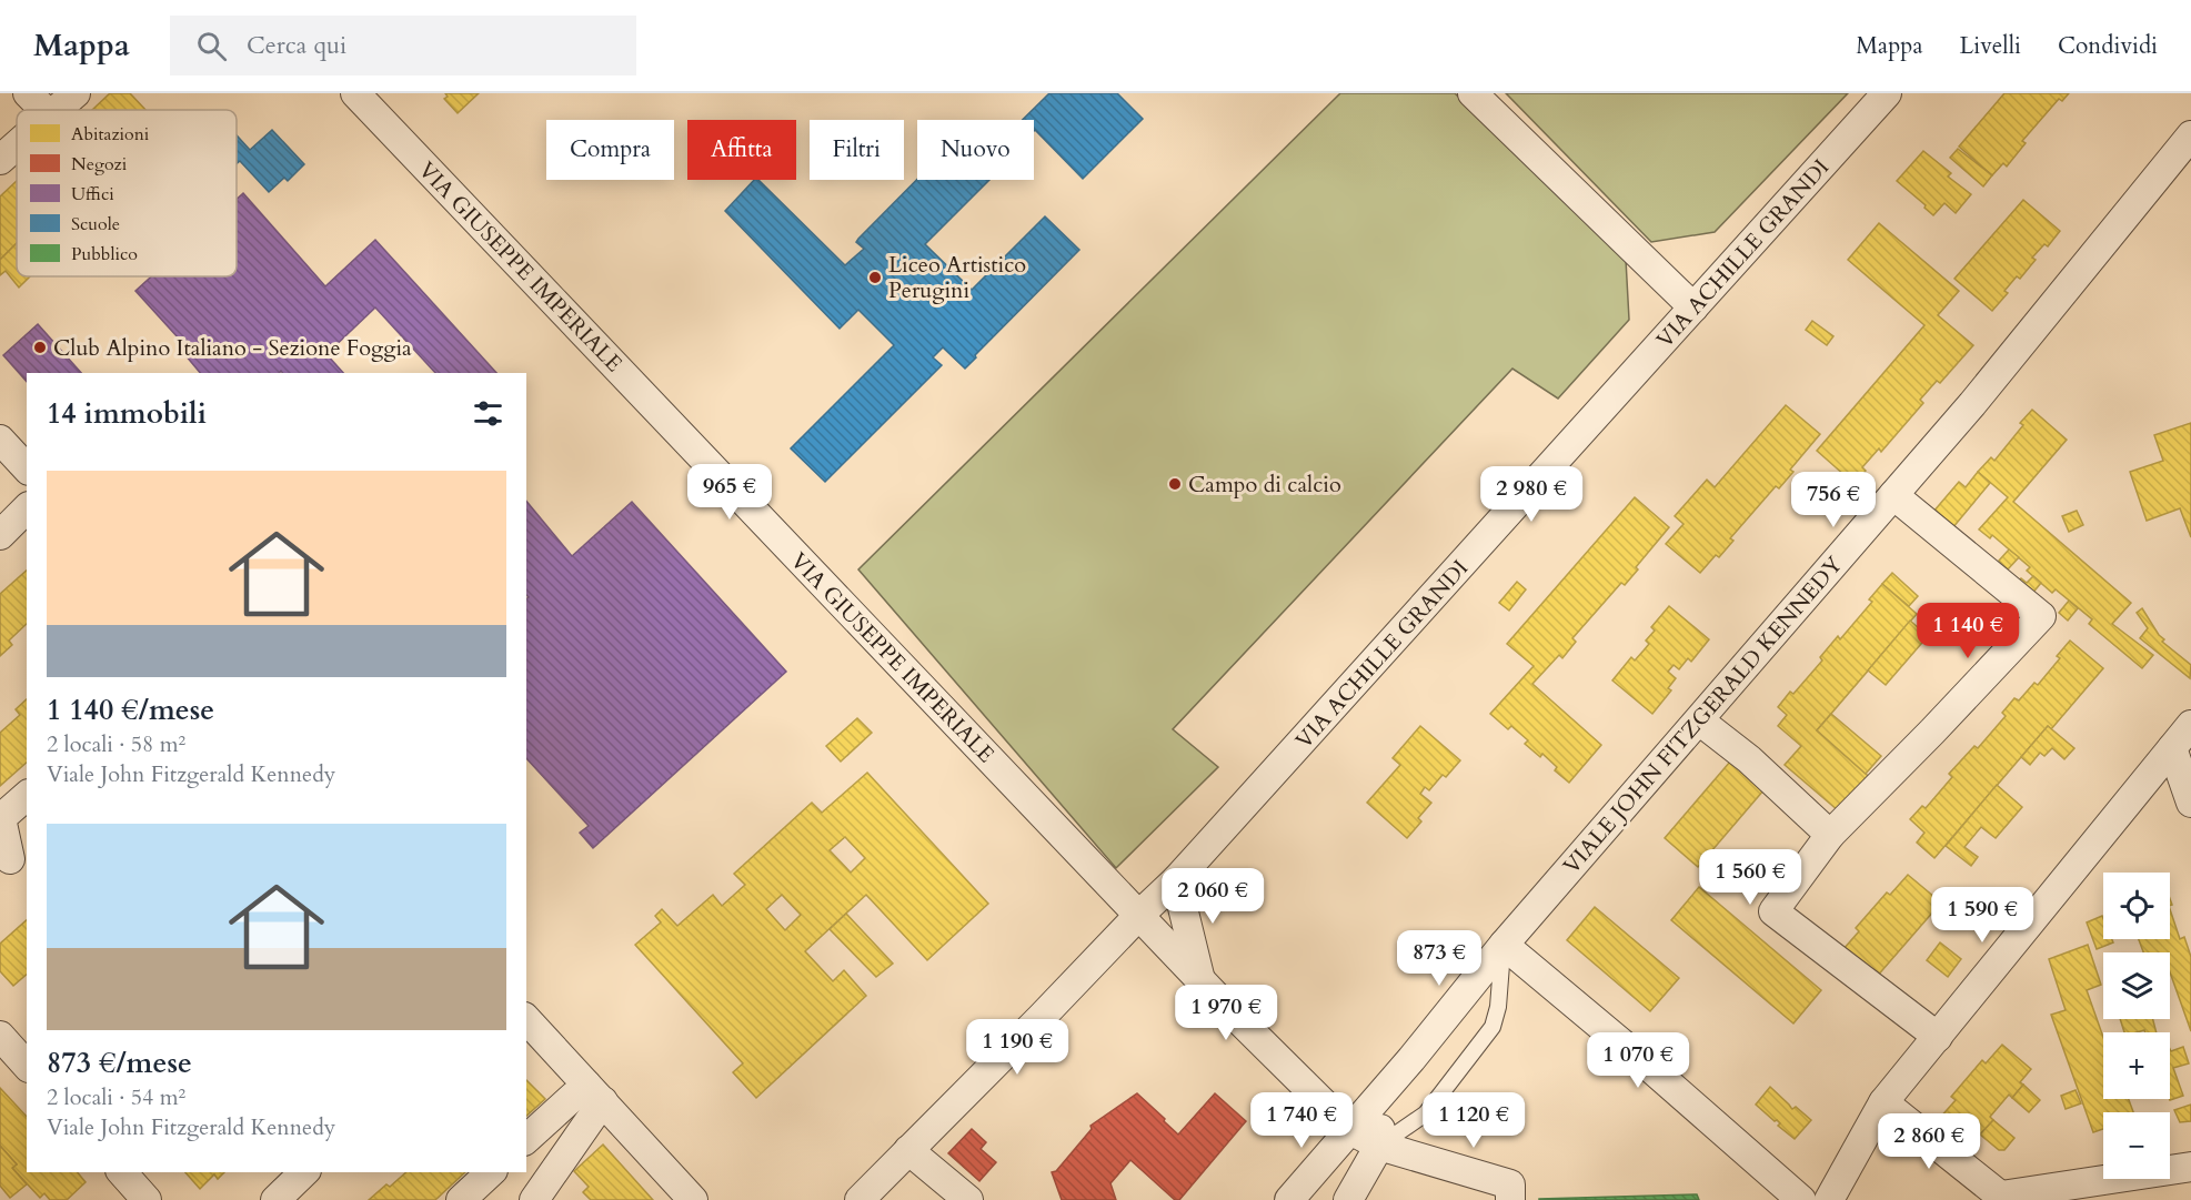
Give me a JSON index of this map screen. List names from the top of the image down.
{
  "streets": {
    "street": ["VIA ACHILLE GRANDI", "VIA GIUSEPPE IMPERIALE", "VIALE JOHN FITZGERALD KENNEDY"]
  },
  "crossings": [
    ["VIA ACHILLE GRANDI", "VIA GIUSEPPE IMPERIALE"],
    ["VIA GIUSEPPE IMPERIALE", "VIALE JOHN FITZGERALD KENNEDY"]
  ],
  "places": ["Liceo Artistico Perugini", "Club Alpino Italiano - Sezione Foggia", "Campo di calcio"],
  "legend": [
    "Abitazioni",
    "Negozi",
    "Uffici",
    "Scuole",
    "Pubblico"
  ],
  "page": {
    "header": "Mappa",
    "search": "Cerca qui",
    "nav": ["Mappa", "Livelli", "Condividi"],
    "chip": [
      "Compra",
      "Affitta",
      "Filtri",
      "Nuovo"
    ],
    "heading": "14 immobili",
    "list": [
      {
        "name": "1 140 €/mese",
        "note": "2 locali · 58 m² · Viale John Fitzgerald Kennedy"
      },
      {
        "name": "873 €/mese",
        "note": "2 locali · 54 m² · Viale John Fitzgerald Kennedy"
      }
    ],
    "price": [
      "965 €",
      "2 980 €",
      "756 €",
      "1 140 €",
      "1 560 €",
      "2 060 €",
      "1 590 €",
      "873 €",
      "1 970 €",
      "1 190 €",
      "1 070 €",
      "1 740 €",
      "1 120 €",
      "2 860 €"
    ],
    "map_buttons": ["+", "−"]
  }
}
